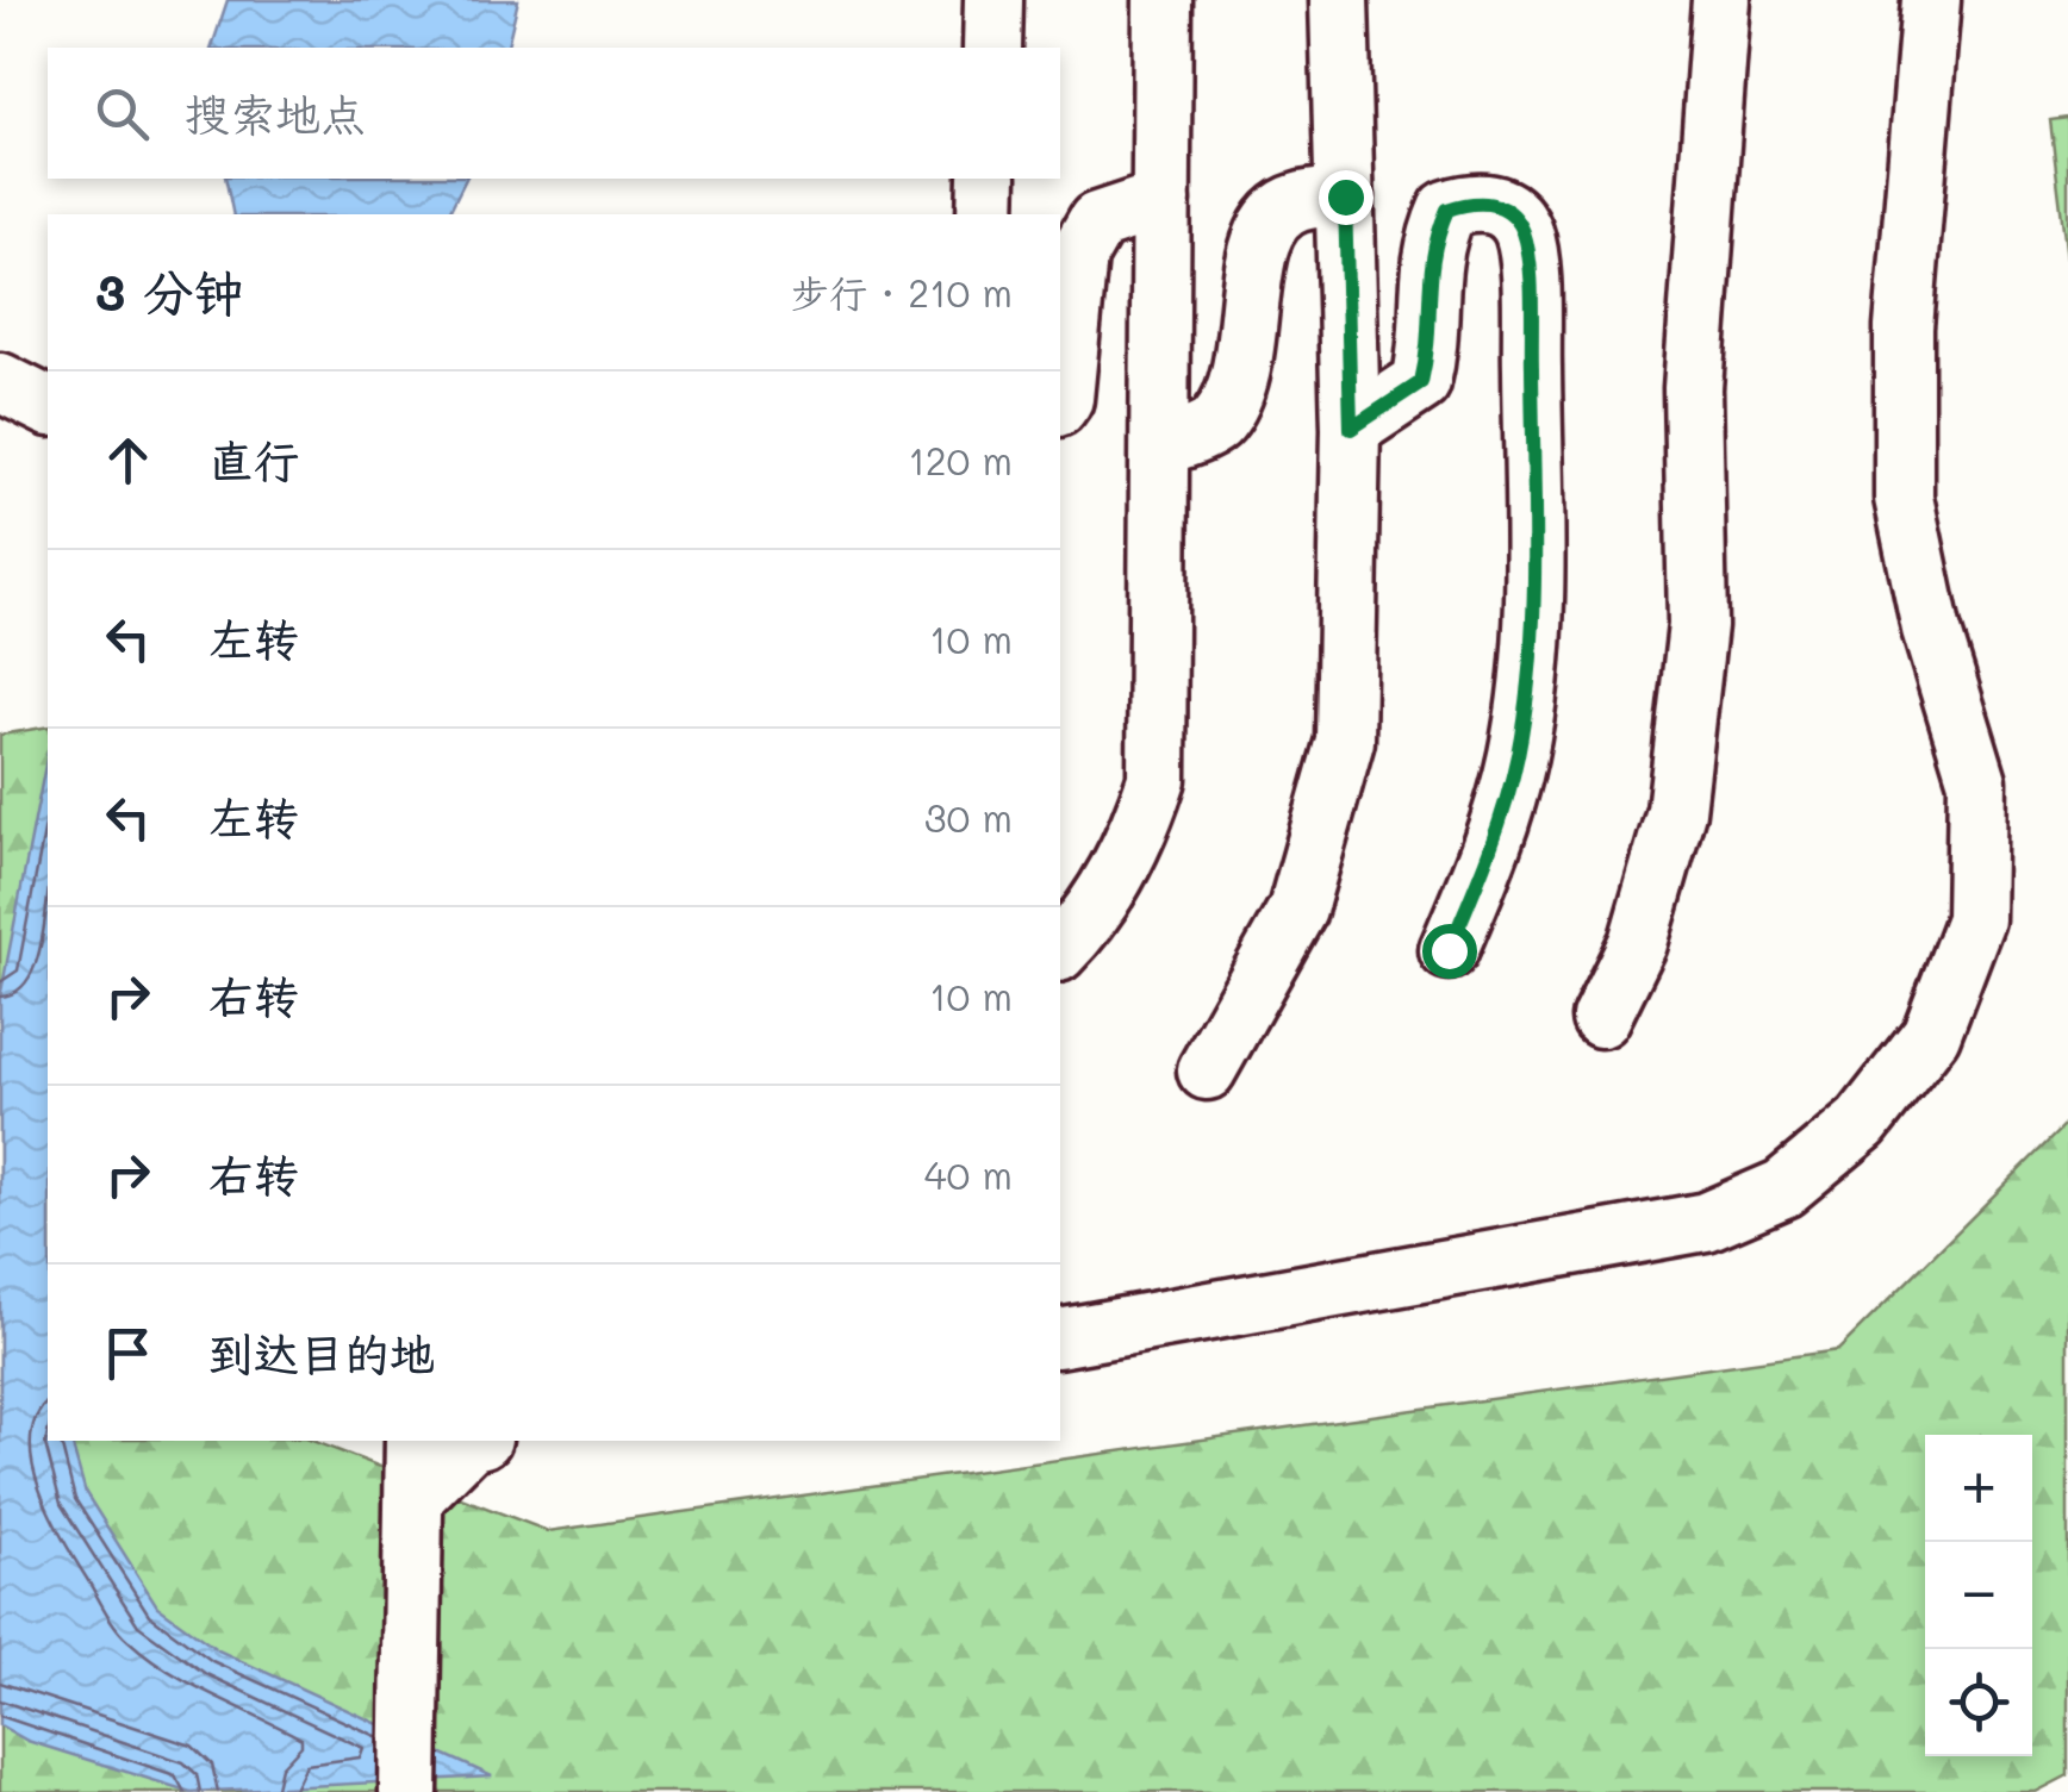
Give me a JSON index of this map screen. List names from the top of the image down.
{
  "page": {
    "search": "搜索地点",
    "heading": ["3 分钟", "步行 · 210 m"],
    "list": [
      ["直行", "120 m"],
      ["左转", "10 m"],
      ["左转", "30 m"],
      ["右转", "10 m"],
      ["右转", "40 m"],
      "到达目的地"
    ],
    "map_buttons": ["+", "−"]
  }
}
